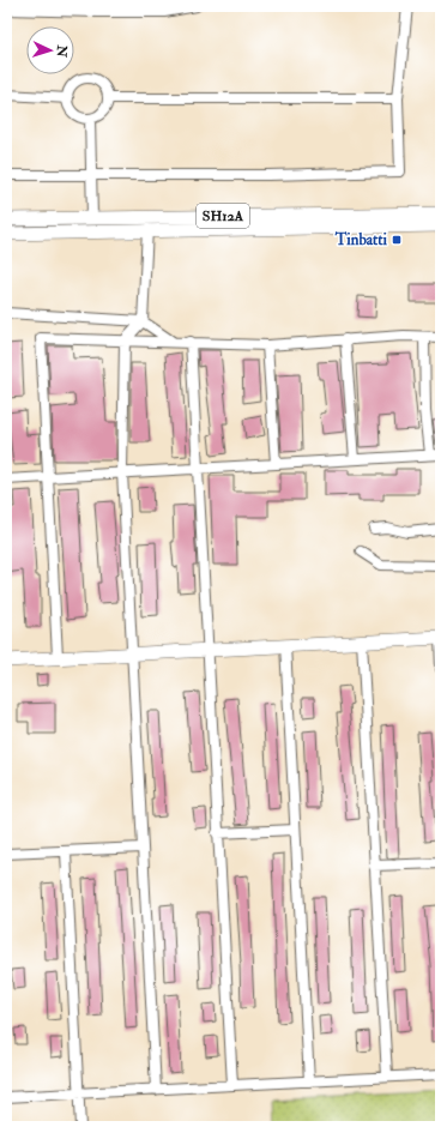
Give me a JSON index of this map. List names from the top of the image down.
{
  "streets": {
    "main road": ["SH12A"]
  },
  "places": {
    "transit": ["Tinbatti"]
  },
  "north": "right"
}
